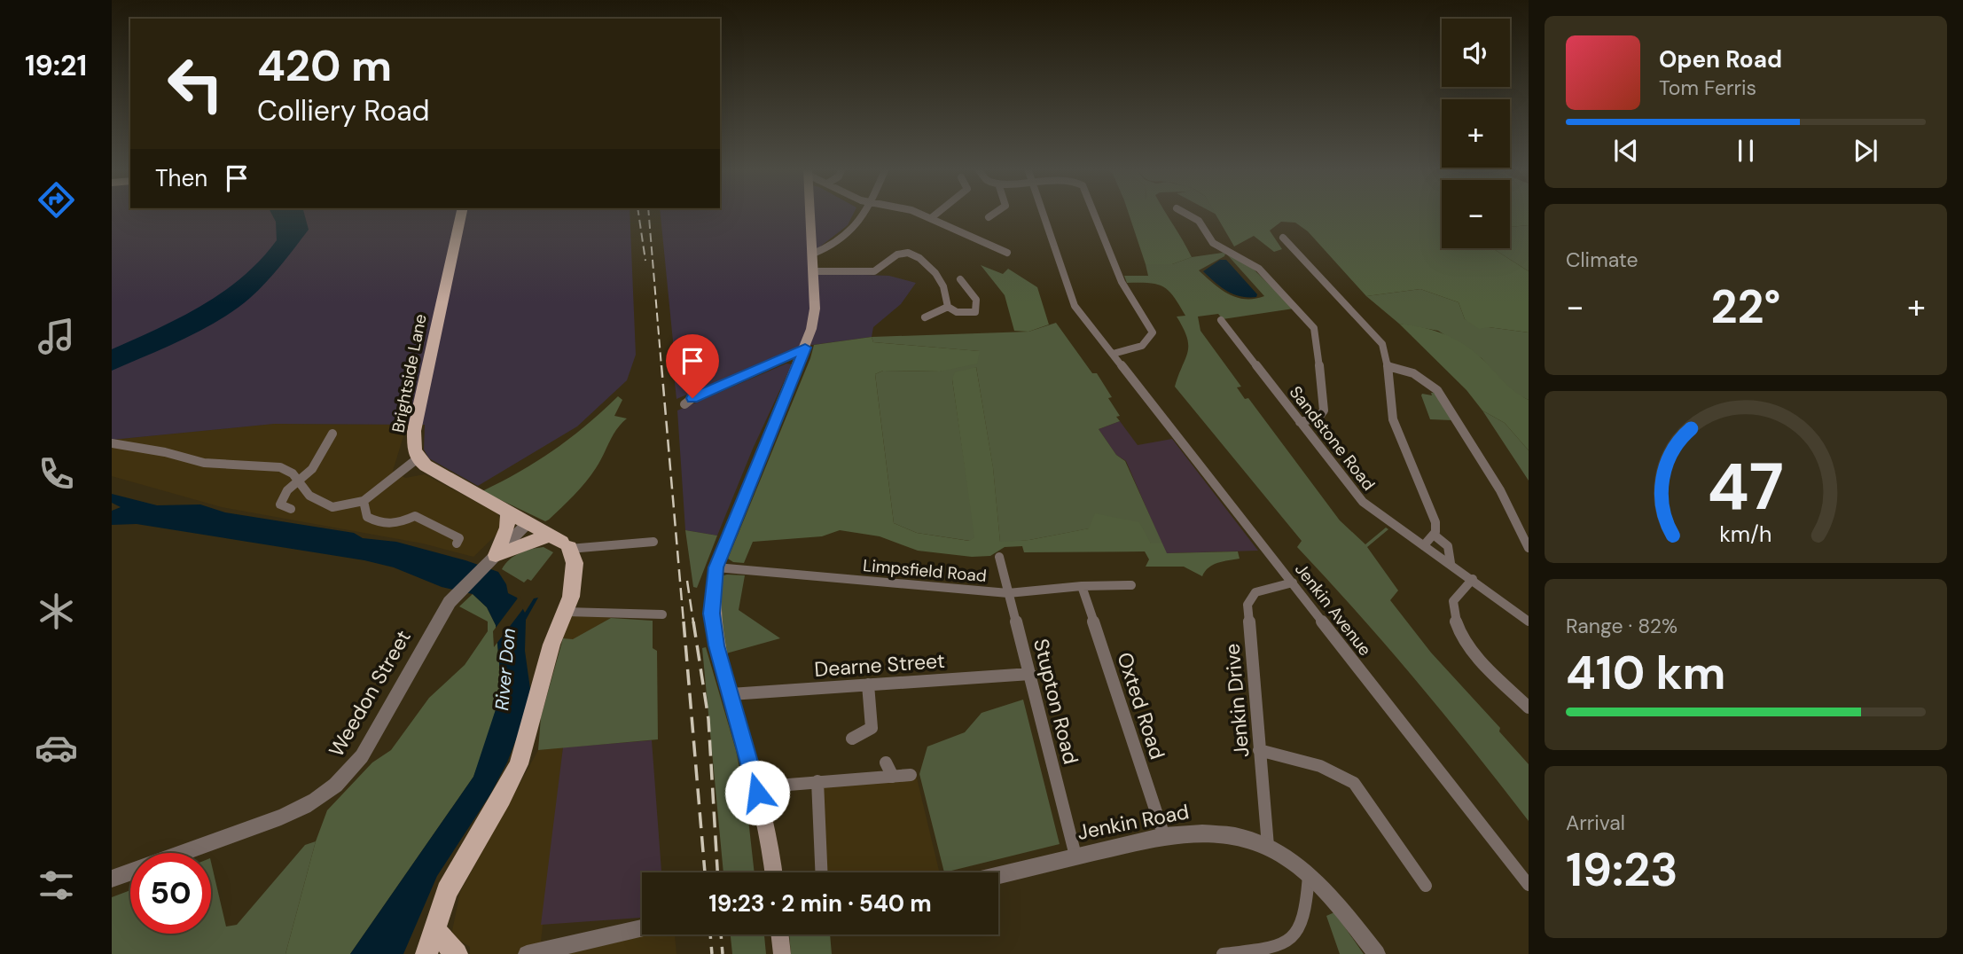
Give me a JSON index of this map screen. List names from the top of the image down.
{
  "streets": {
    "main road": ["Brightside Lane"],
    "street": [
      "Sandstone Road",
      "Limpsfield Road",
      "Jenkin Avenue",
      "Dearne Street",
      "Weedon Street",
      "Jenkin Drive",
      "Stupton Road",
      "Oxted Road",
      "Jenkin Road"
    ]
  },
  "crossings": [
    ["Limpsfield Road", "Stupton Road"],
    ["Limpsfield Road", "Oxted Road"],
    ["Jenkin Avenue", "Jenkin Drive"],
    ["Dearne Street", "Stupton Road"],
    ["Jenkin Drive", "Jenkin Road"],
    ["Stupton Road", "Jenkin Road"],
    ["Oxted Road", "Jenkin Road"]
  ],
  "water": ["River Don"],
  "page": {
    "tabs": "19:21",
    "map_buttons": ["+", "−"],
    "turn": ["420 m", "Colliery Road"],
    "song": ["Open Road", "Tom Ferris"],
    "then": "Then",
    "tile": [
      "Climate",
      ["Range · 82%", "410 km"],
      ["Arrival", "19:23"]
    ],
    "heat": ["−", "22°", "+"],
    "limit": "50",
    "trip": "19:23 · 2 min · 540 m",
    "gauge": ["47", "km/h"]
  }
}
